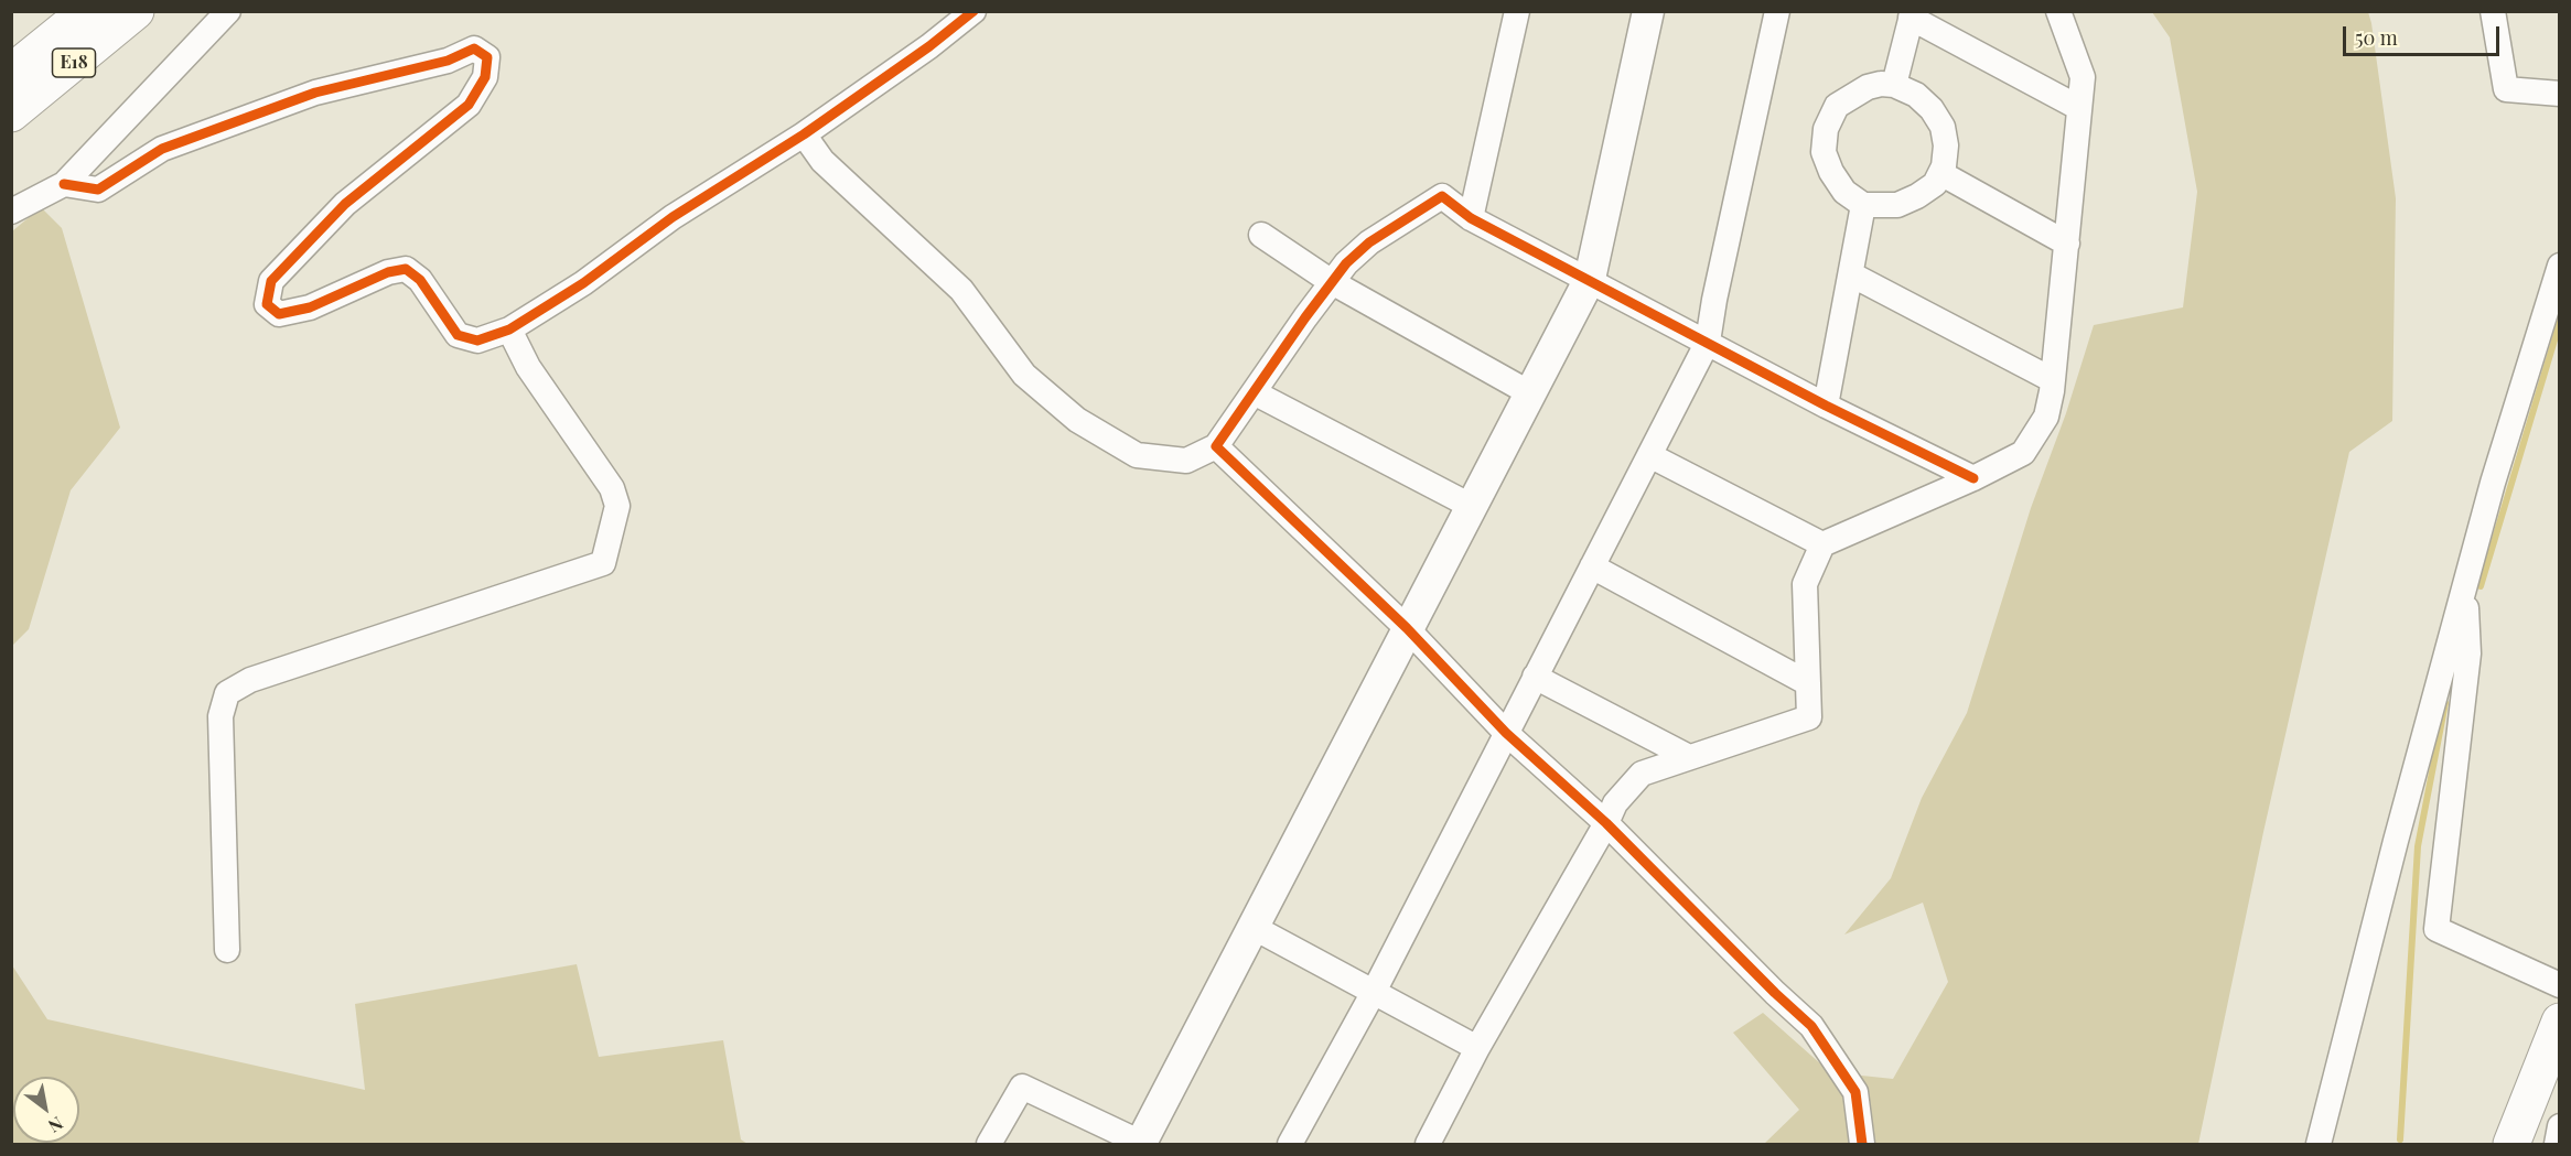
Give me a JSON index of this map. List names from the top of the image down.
{
  "streets": {
    "highway": ["E18"]
  },
  "scale_bar": "50 m",
  "north": "bottom right"
}
